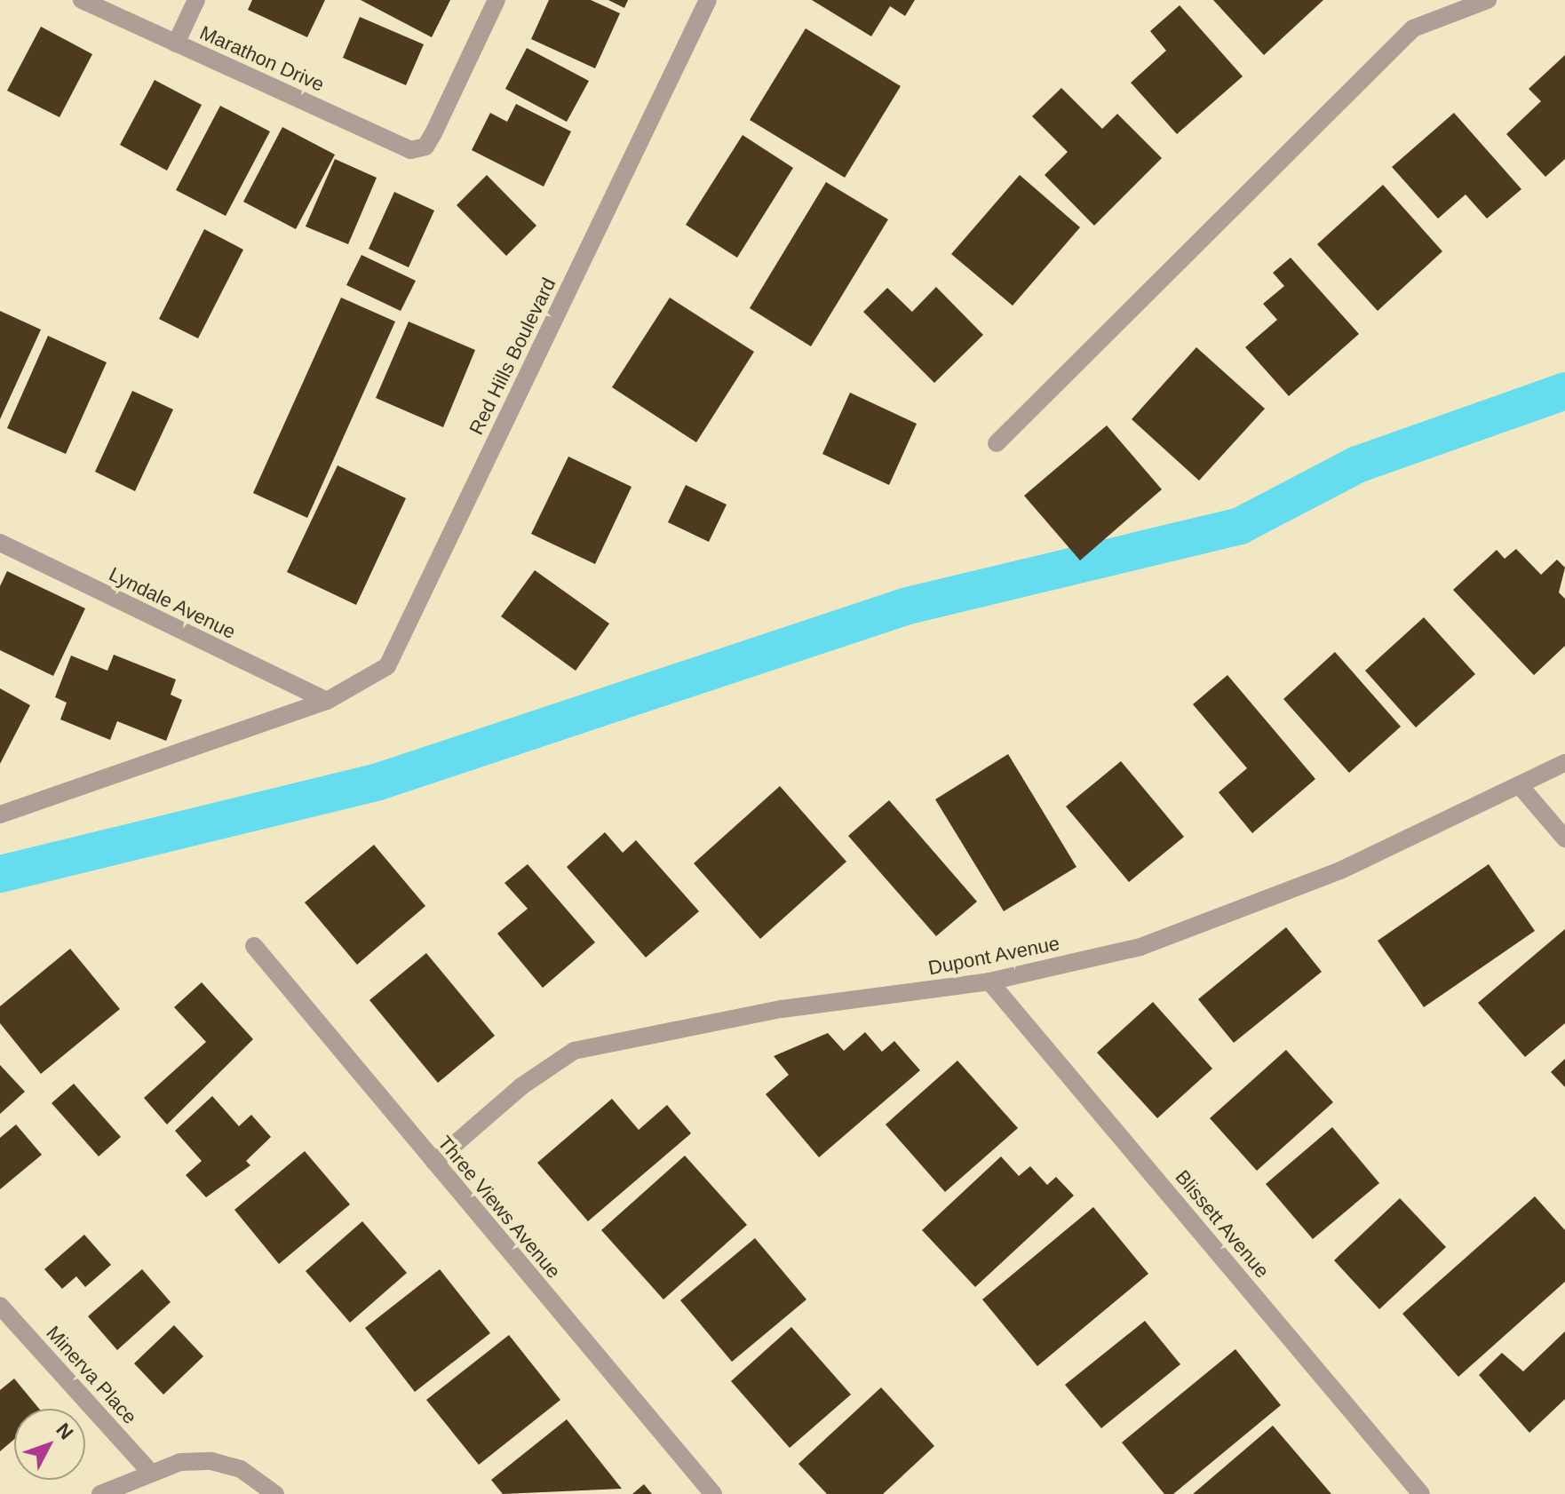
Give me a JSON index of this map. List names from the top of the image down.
{
  "streets": {
    "street": [
      "Marathon Drive",
      "Red Hills Boulevard",
      "Lyndale Avenue",
      "Dupont Avenue",
      "Three Views Avenue",
      "Blissett Avenue",
      "Minerva Place"
    ]
  },
  "crossings": [
    ["Red Hills Boulevard", "Lyndale Avenue"],
    ["Dupont Avenue", "Three Views Avenue"],
    ["Dupont Avenue", "Blissett Avenue"]
  ],
  "north": "top right"
}
